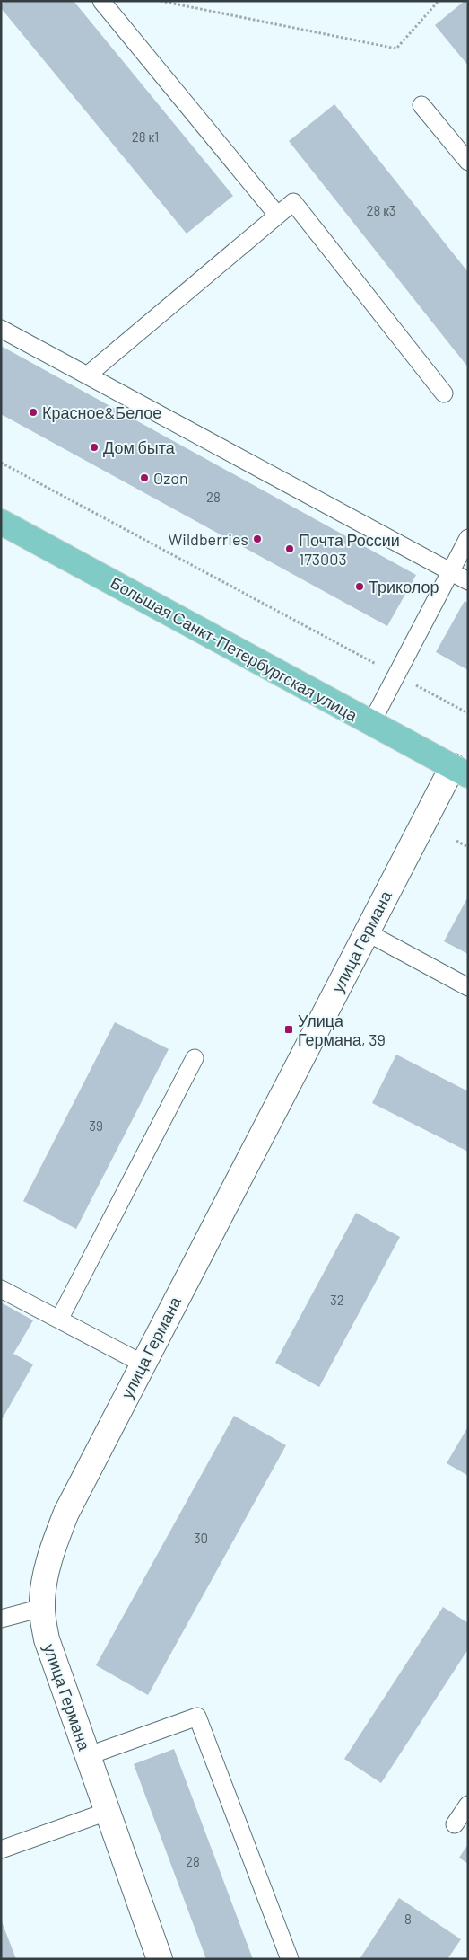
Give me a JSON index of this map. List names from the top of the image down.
{
  "streets": {
    "main road": ["Большая Санкт-Петербургская улица", "улица Германа"]
  },
  "crossings": [
    ["Большая Санкт-Петербургская улица", "улица Германа"]
  ],
  "places": {
    "other": [
      "Красное&Белое",
      "Дом быта",
      "Ozon",
      "Wildberries",
      "Почта России 173003",
      "Триколор"
    ],
    "transit": ["Улица Германа, 39"]
  },
  "house_numbers": [
    "28 к1",
    "28 к3",
    "28",
    "39",
    "32",
    "30",
    "28",
    "8"
  ]
}
